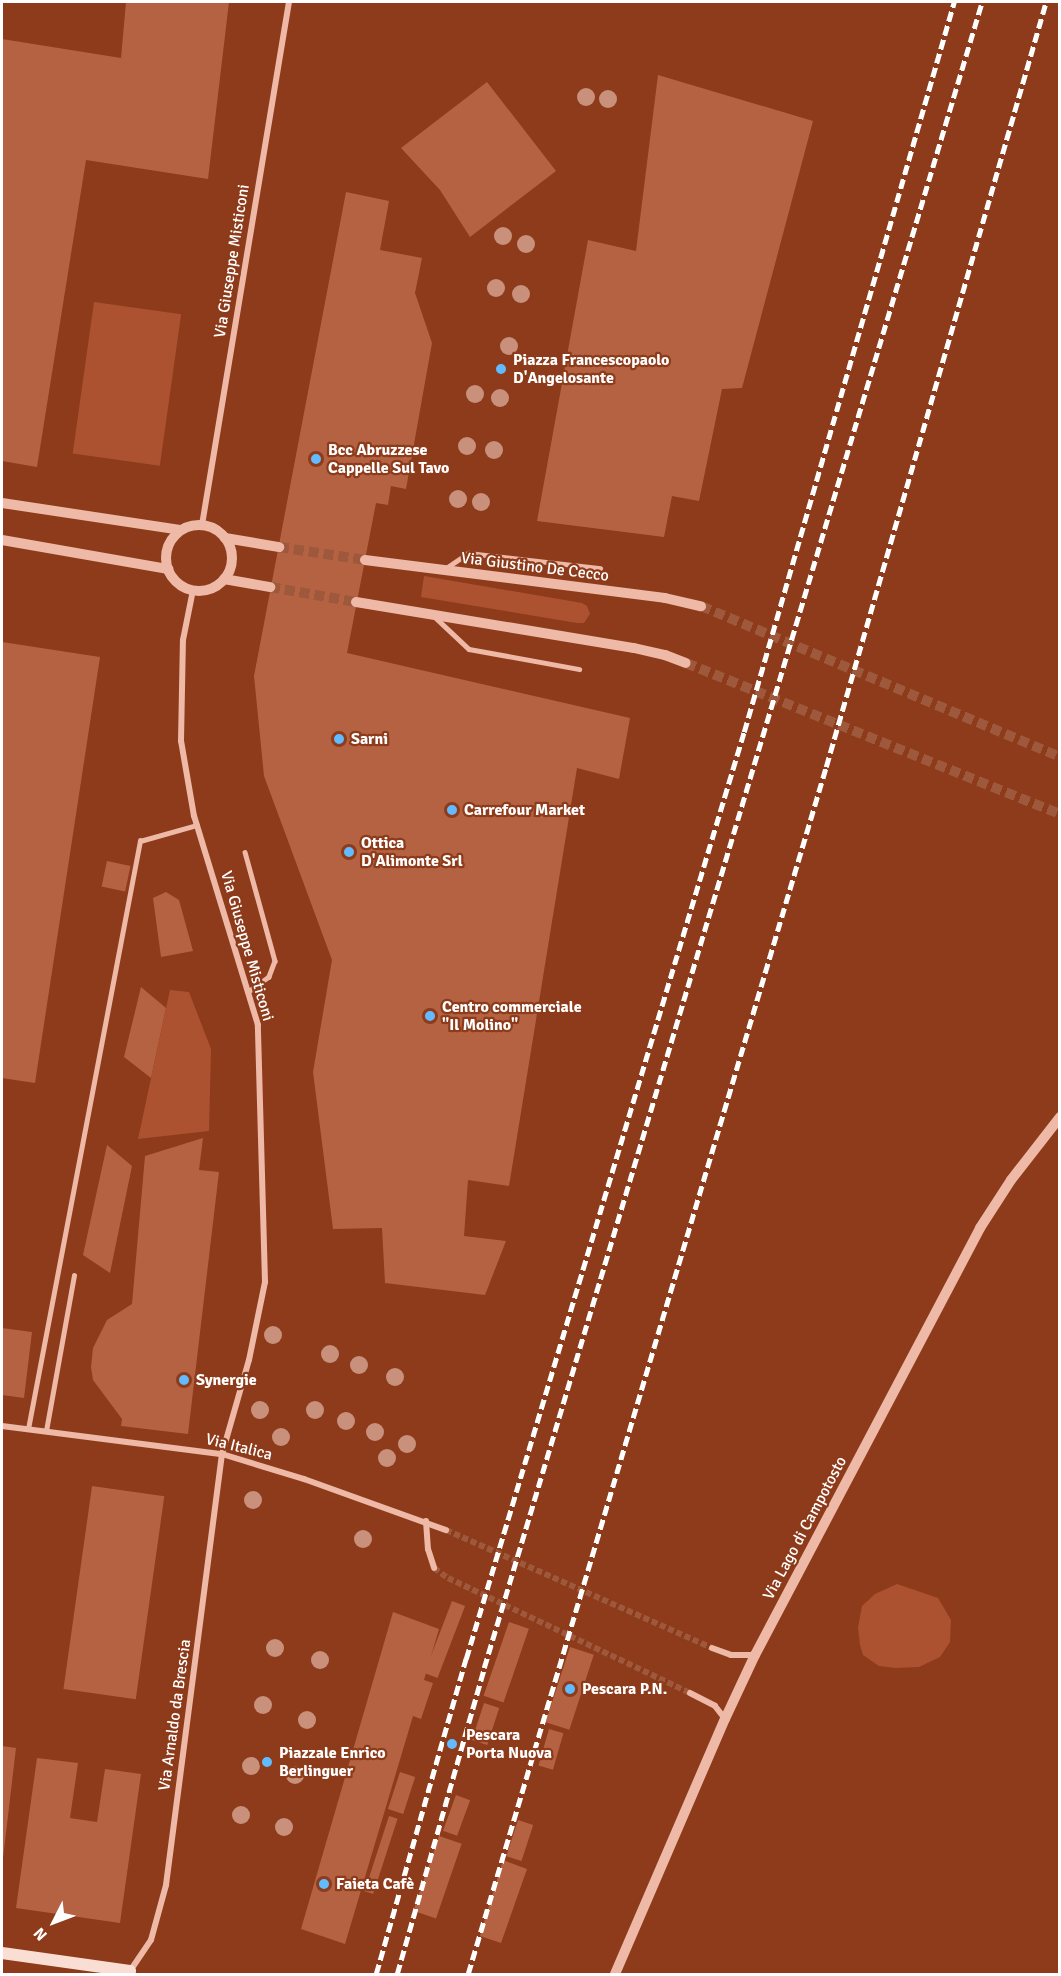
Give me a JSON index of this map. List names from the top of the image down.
{
  "streets": {
    "street": [
      "Via Giuseppe Misticoni",
      "Via Giustino De Cecco",
      "Via Italica",
      "Via Lago di Campotosto",
      "Via Arnaldo da Brescia"
    ]
  },
  "crossings": [
    ["Via Giuseppe Misticoni", "Via Italica"],
    ["Via Giuseppe Misticoni", "Via Arnaldo da Brescia"],
    ["Via Italica", "Via Arnaldo da Brescia"]
  ],
  "places": [
    "Piazza Francescopaolo D'Angelosante",
    "Bcc Abruzzese Cappelle Sul Tavo",
    "Sarni",
    "Carrefour Market",
    "Ottica D'Alimonte Srl",
    "Centro commerciale \"Il Molino\"",
    "Synergie",
    "Pescara P.N.",
    "Pescara Porta Nuova",
    "Piazzale Enrico Berlinguer",
    "Faieta Cafè"
  ],
  "north": "bottom left"
}
